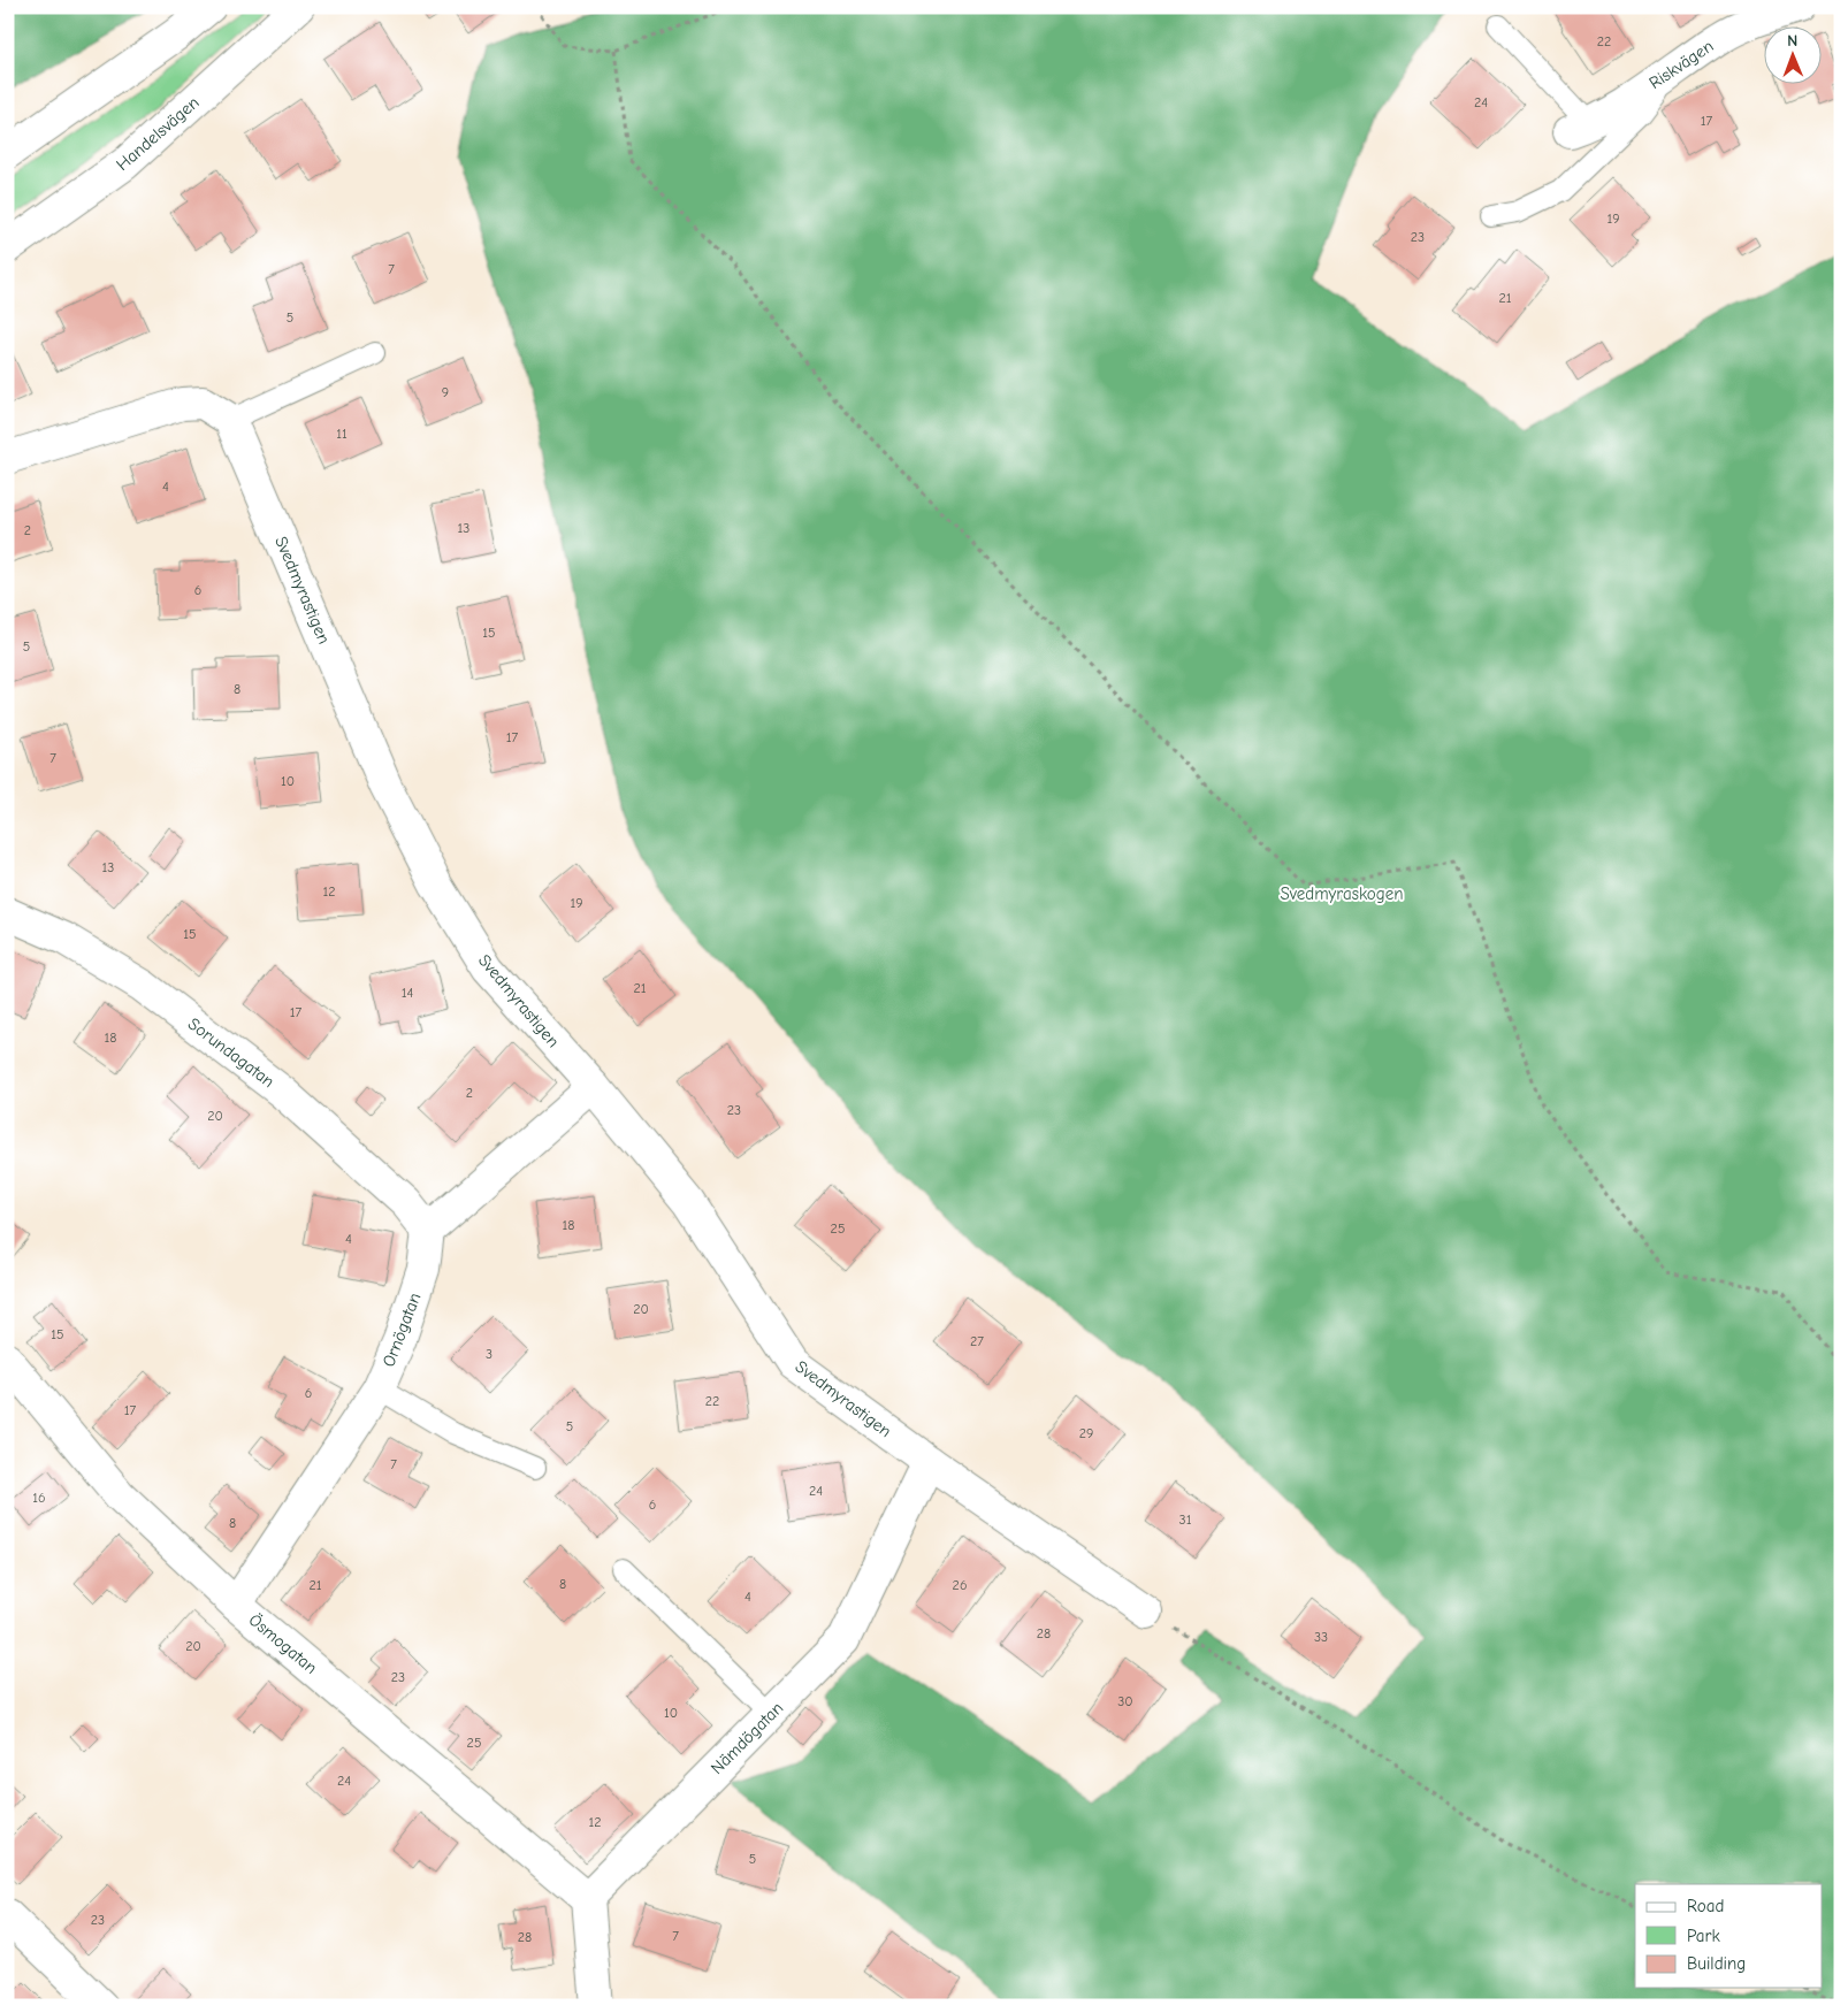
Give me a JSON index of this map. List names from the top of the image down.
{
  "streets": {
    "street": [
      "Riskvägen",
      "Handelsvägen",
      "Svedmyrastigen",
      "Sorundagatan",
      "Ornögatan",
      "Ösmogatan",
      "Nämdögatan"
    ]
  },
  "crossings": [
    ["Svedmyrastigen", "Nämdögatan"],
    ["Sorundagatan", "Ornögatan"],
    ["Ornögatan", "Ösmogatan"],
    ["Ösmogatan", "Nämdögatan"]
  ],
  "parks": ["Svedmyraskogen"],
  "house_numbers": [
    "22",
    "24",
    "17",
    "19",
    "23",
    "7",
    "21",
    "5",
    "9",
    "11",
    "4",
    "13",
    "2",
    "6",
    "15",
    "5",
    "8",
    "17",
    "7",
    "10",
    "13",
    "12",
    "19",
    "15",
    "21",
    "14",
    "17",
    "18",
    "2",
    "23",
    "20",
    "18",
    "25",
    "4",
    "20",
    "15",
    "27",
    "3",
    "6",
    "22",
    "17",
    "5",
    "29",
    "7",
    "24",
    "16",
    "6",
    "31",
    "8",
    "8",
    "21",
    "26",
    "4",
    "28",
    "33",
    "20",
    "23",
    "30",
    "10",
    "25",
    "24",
    "12",
    "5",
    "23",
    "7",
    "28"
  ],
  "legend": ["Road", "Park", "Building"],
  "north": "top"
}
